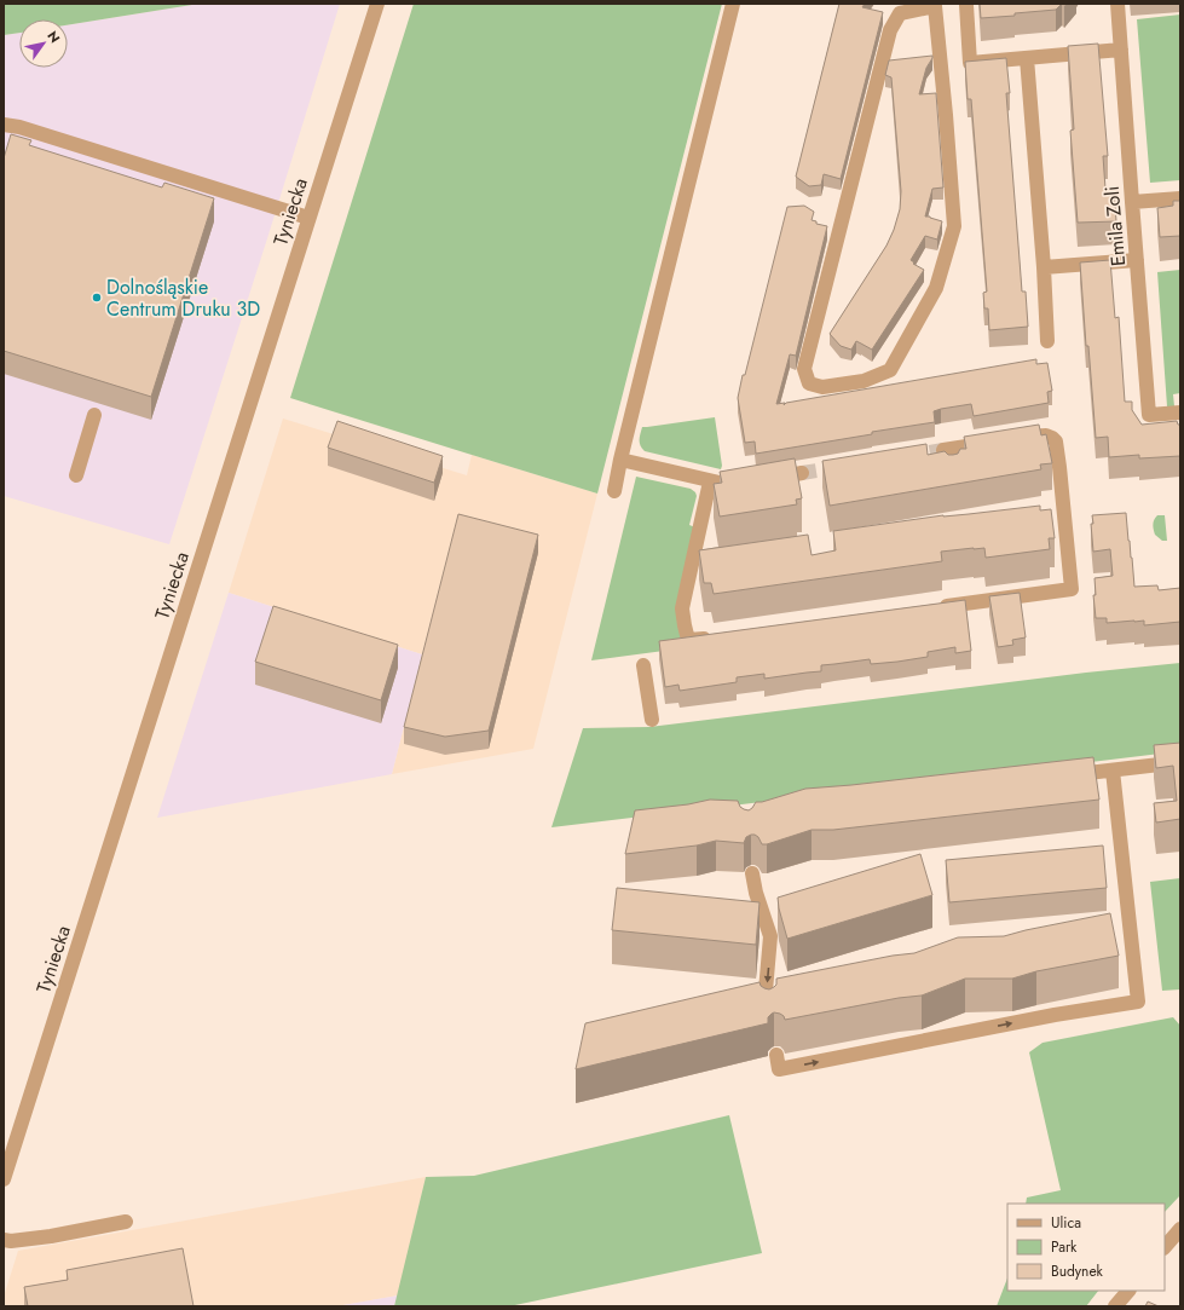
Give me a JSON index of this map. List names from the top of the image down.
{
  "streets": {
    "street": ["Tyniecka", "Emila Zoli"]
  },
  "places": ["Dolnośląskie Centrum Druku 3D"],
  "legend": ["Ulica", "Park", "Budynek"],
  "north": "top right"
}
